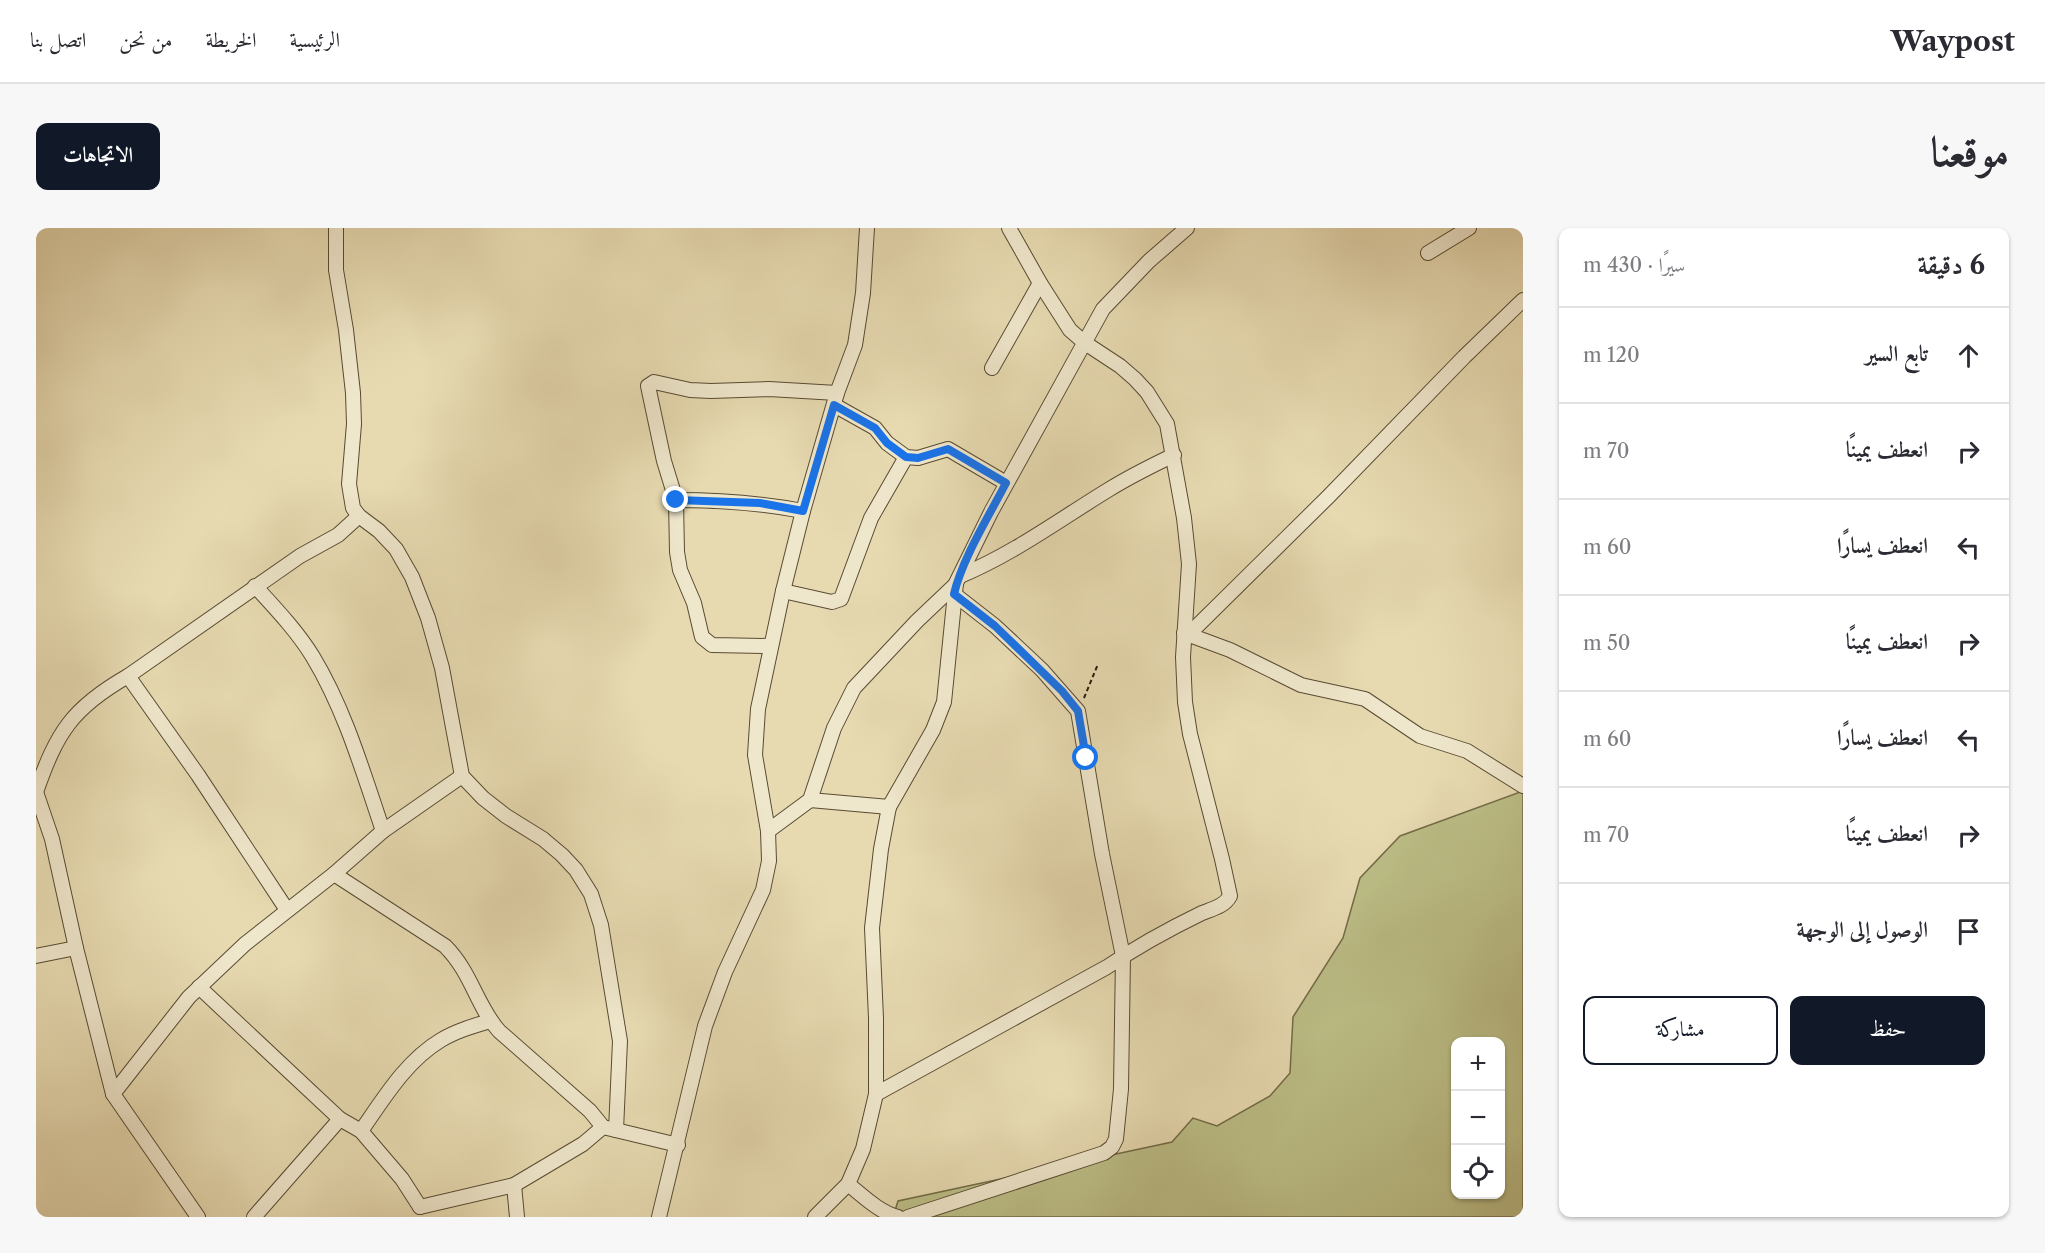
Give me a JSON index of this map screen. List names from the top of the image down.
{
  "page": {
    "header": "Waypost",
    "nav": [
      "الرئيسية",
      "الخريطة",
      "من نحن",
      "اتصل بنا"
    ],
    "title": "موقعنا",
    "buttons": [
      "الاتجاهات",
      ["حفظ", "مشاركة"]
    ],
    "heading": ["6 دقيقة", "سيرًا · 430 m"],
    "list": [
      ["تابع السير", "120 m"],
      ["انعطف يمينًا", "70 m"],
      ["انعطف يسارًا", "60 m"],
      ["انعطف يمينًا", "50 m"],
      ["انعطف يسارًا", "60 m"],
      ["انعطف يمينًا", "70 m"],
      "الوصول إلى الوجهة"
    ],
    "map_buttons": ["+", "−"]
  }
}
